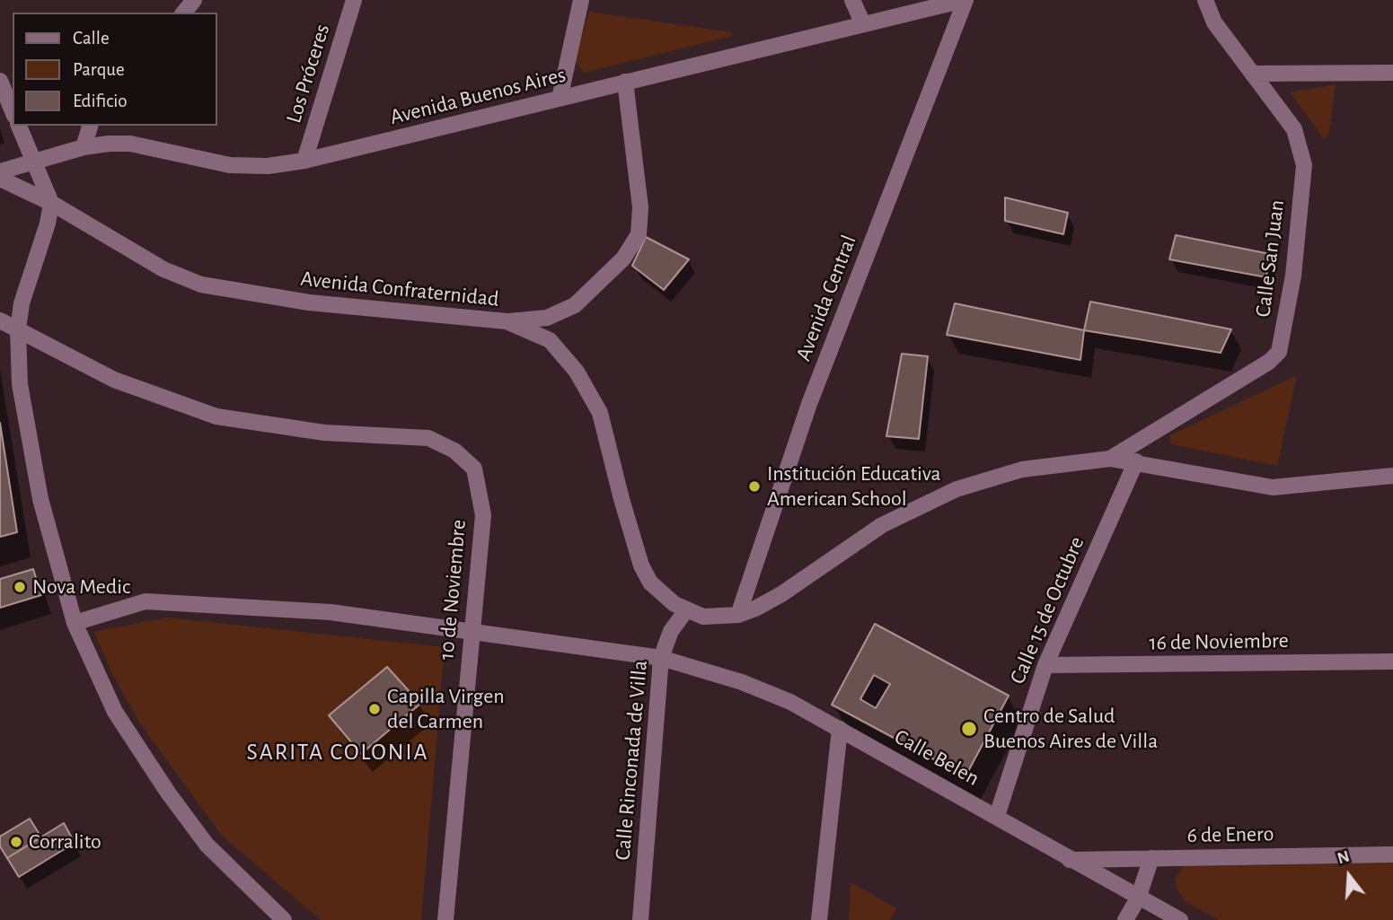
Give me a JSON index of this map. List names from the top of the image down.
{
  "streets": {
    "street": [
      "Los Próceres",
      "Avenida Buenos Aires",
      "Calle San Juan",
      "Avenida Confraternidad",
      "Avenida Central",
      "10 de Noviembre",
      "Calle 15 de Octubre",
      "16 de Noviembre",
      "Calle Belen",
      "Calle Rinconada de Villa",
      "6 de Enero"
    ]
  },
  "crossings": [
    ["Los Próceres", "Avenida Buenos Aires"],
    ["Avenida Buenos Aires", "Avenida Central"],
    ["Calle San Juan", "Avenida Confraternidad"],
    ["Avenida Confraternidad", "Avenida Central"],
    ["Avenida Confraternidad", "Calle 15 de Octubre"],
    ["Avenida Confraternidad", "Calle Rinconada de Villa"],
    ["10 de Noviembre", "Calle Belen"],
    ["Calle 15 de Octubre", "16 de Noviembre"],
    ["Calle 15 de Octubre", "Calle Belen"],
    ["Calle Belen", "Calle Rinconada de Villa"],
    ["Calle Belen", "6 de Enero"]
  ],
  "districts": ["SARITA COLONIA"],
  "places": [
    "Institución Educativa American School",
    "Nova Medic",
    "Capilla Virgen del Carmen",
    "Centro de Salud Buenos Aires de Villa",
    "Corralito"
  ],
  "legend": ["Calle", "Parque", "Edificio"],
  "north": "top"
}
